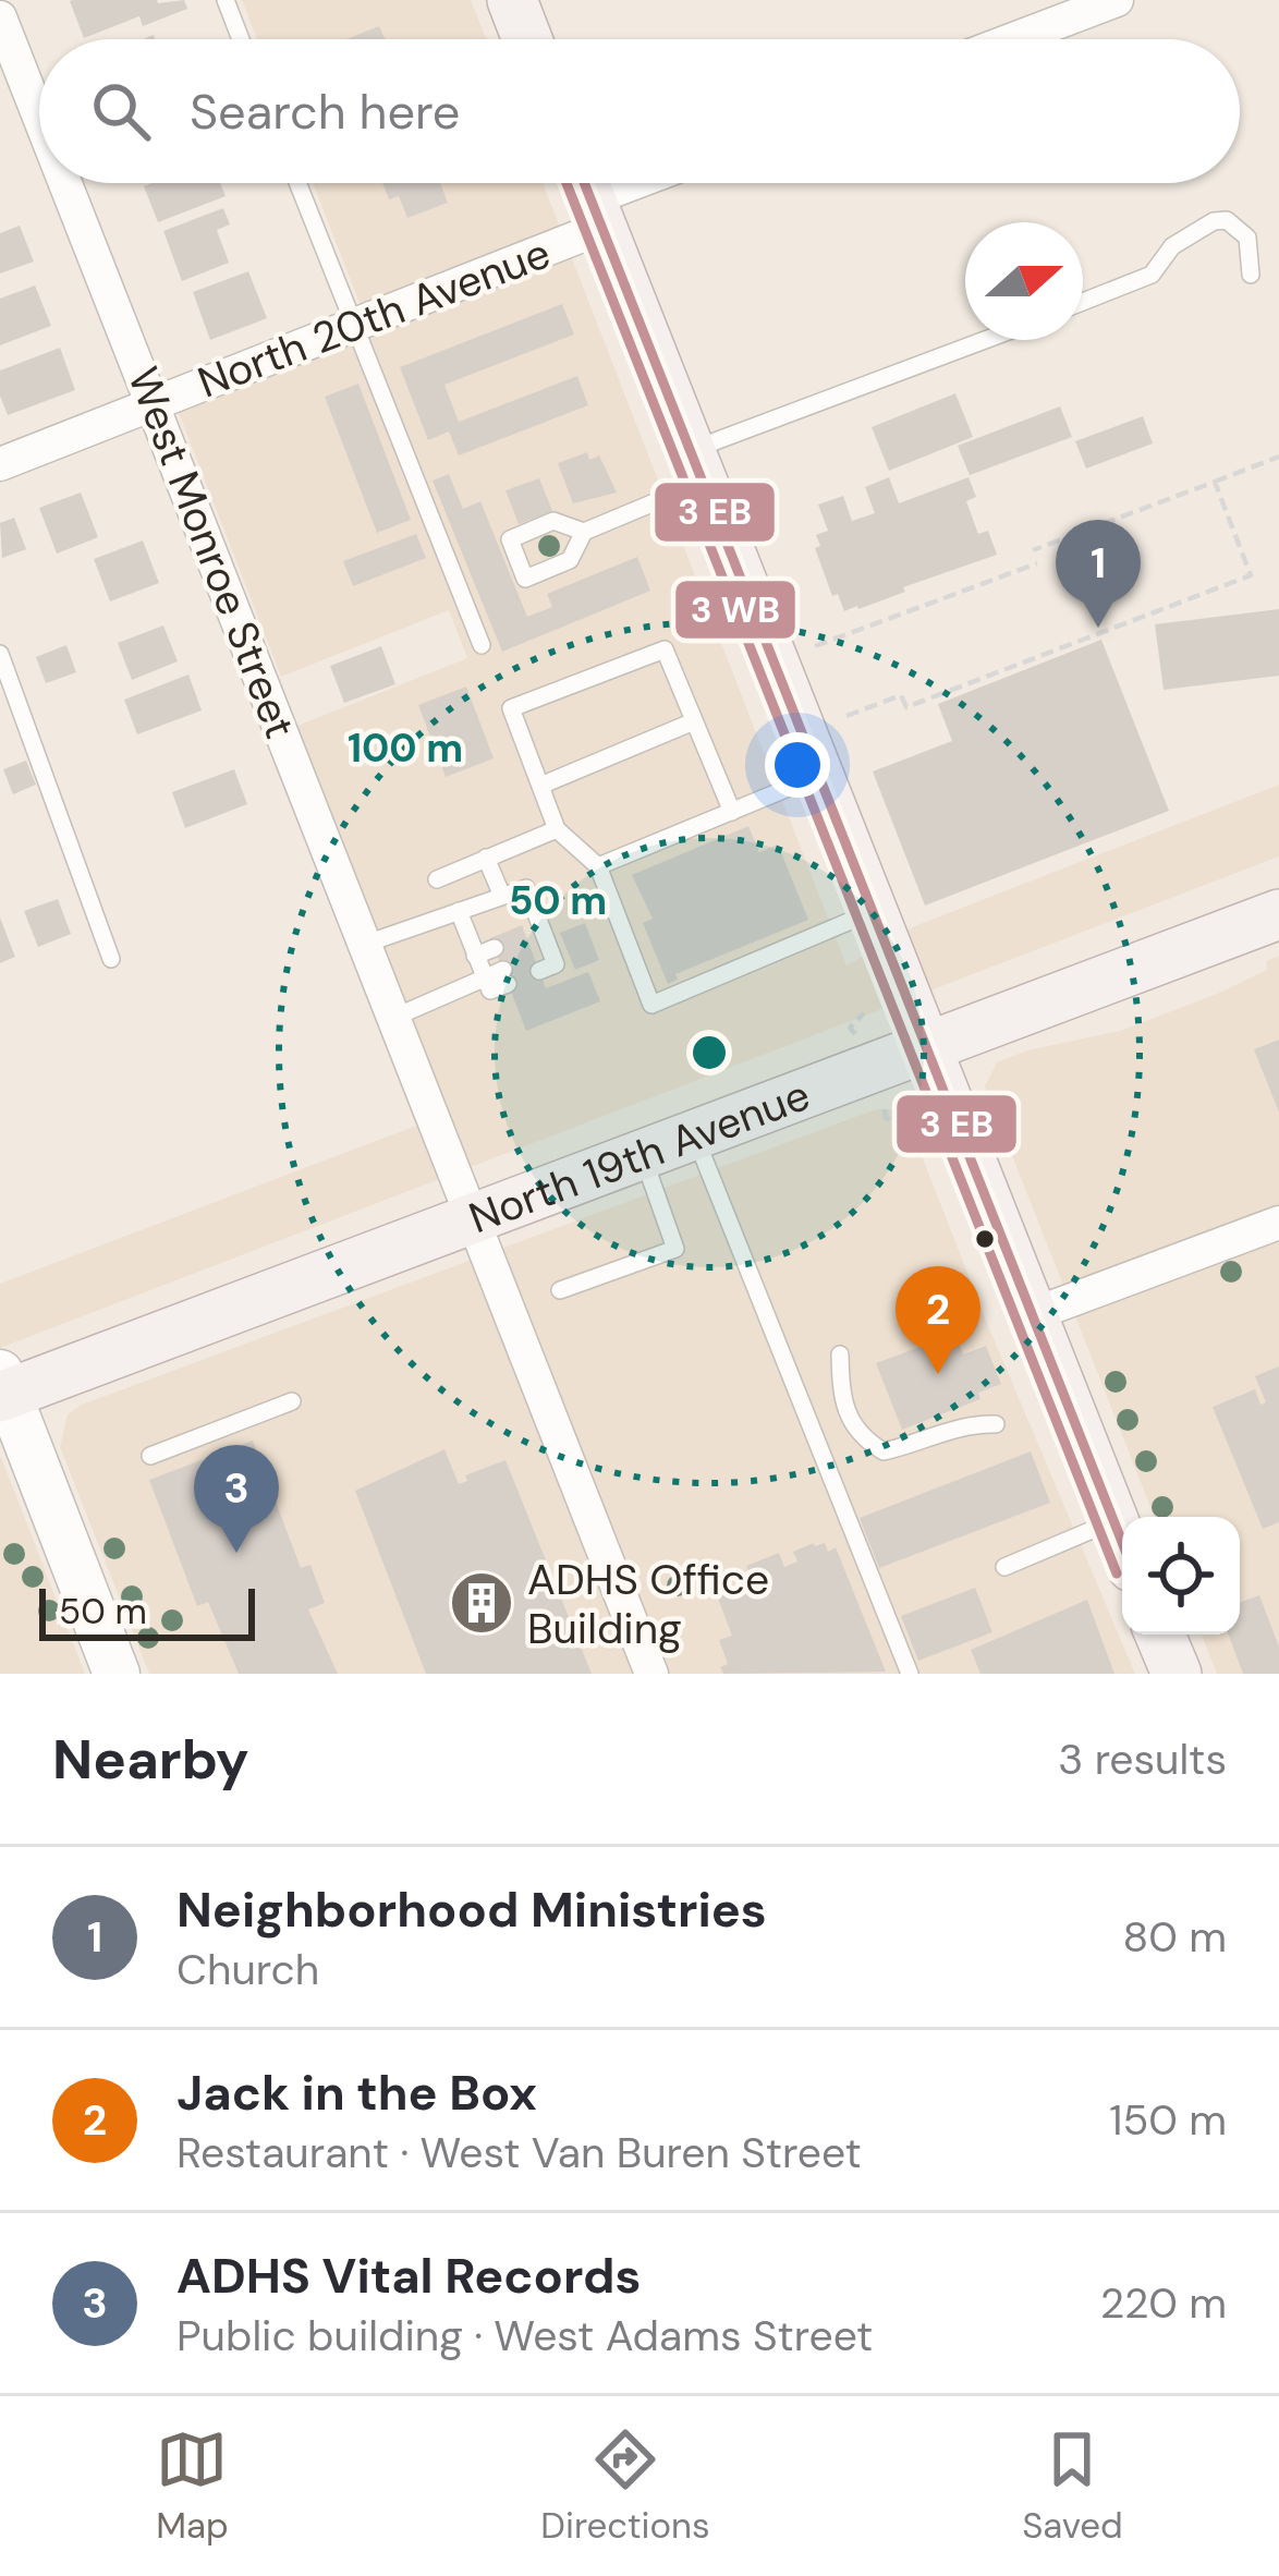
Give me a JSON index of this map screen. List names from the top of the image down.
{
  "streets": {
    "main road": ["North 19th Avenue"],
    "street": ["North 20th Avenue", "West Monroe Street"]
  },
  "crossings": [
    ["North 20th Avenue", "West Monroe Street"],
    ["West Monroe Street", "North 19th Avenue"]
  ],
  "places": {
    "building": ["ADHS Office Building"]
  },
  "scale_bar": "50 m",
  "north": "right",
  "page": {
    "search": "Search here",
    "pins": ["1", "2", "3"],
    "scale": "50 m",
    "heading": ["Nearby", "3 results"],
    "list": [
      {
        "mark": "1",
        "name": "Neighborhood Ministries",
        "note": "Church",
        "value": "80 m"
      },
      {
        "mark": "2",
        "name": "Jack in the Box",
        "note": "Restaurant · West Van Buren Street",
        "value": "150 m"
      },
      {
        "mark": "3",
        "name": "ADHS Vital Records",
        "note": "Public building · West Adams Street",
        "value": "220 m"
      }
    ],
    "nav": ["Map", "Directions", "Saved"]
  },
  "rings": ["100 m", "50 m"]
}
